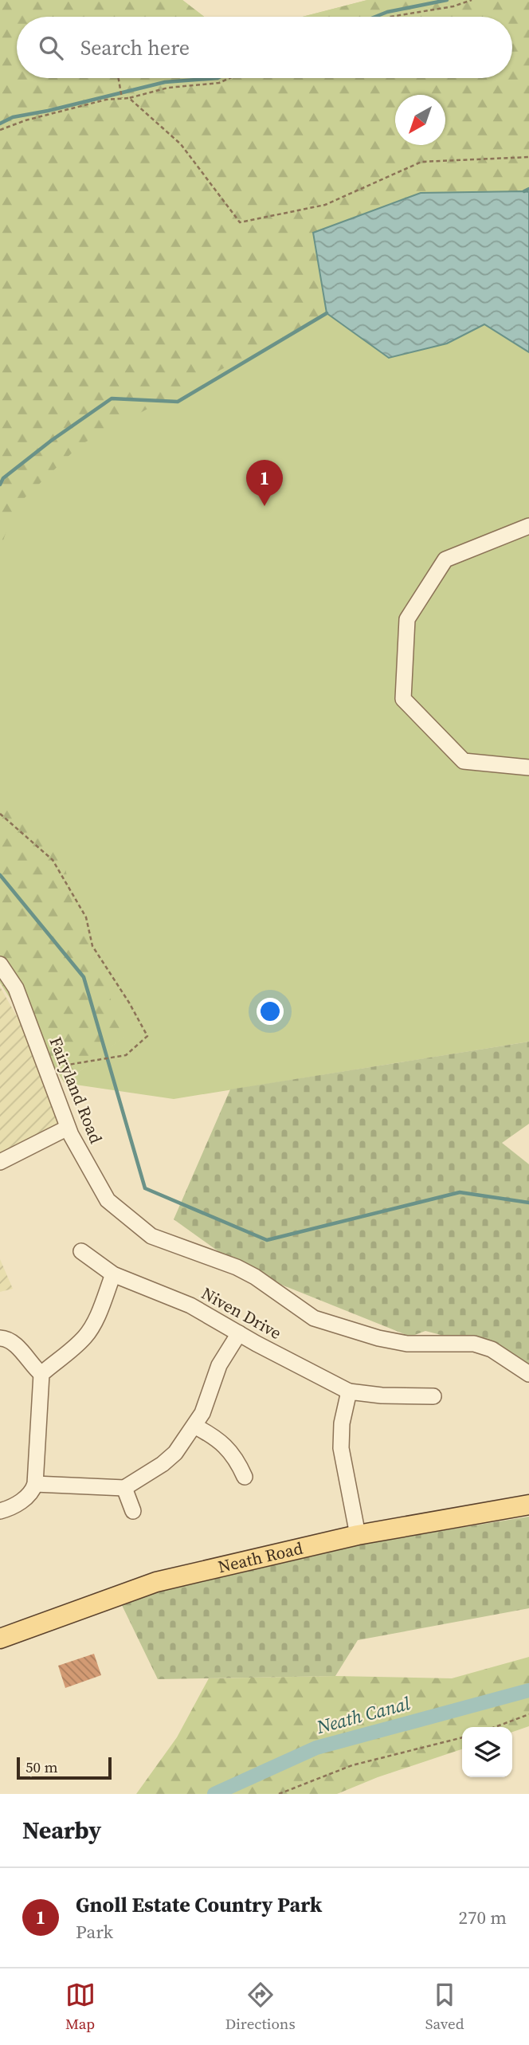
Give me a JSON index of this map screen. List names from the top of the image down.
{
  "streets": {
    "main road": ["Neath Road"],
    "street": ["Fairyland Road", "Niven Drive"]
  },
  "water": ["Neath Canal"],
  "scale_bar": "50 m",
  "north": "bottom left",
  "page": {
    "search": "Search here",
    "pins": "1",
    "scale": "50 m",
    "heading": "Nearby",
    "list": [
      {
        "mark": "1",
        "name": "Gnoll Estate Country Park",
        "note": "Park",
        "value": "270 m"
      }
    ],
    "nav": ["Map", "Directions", "Saved"]
  }
}
